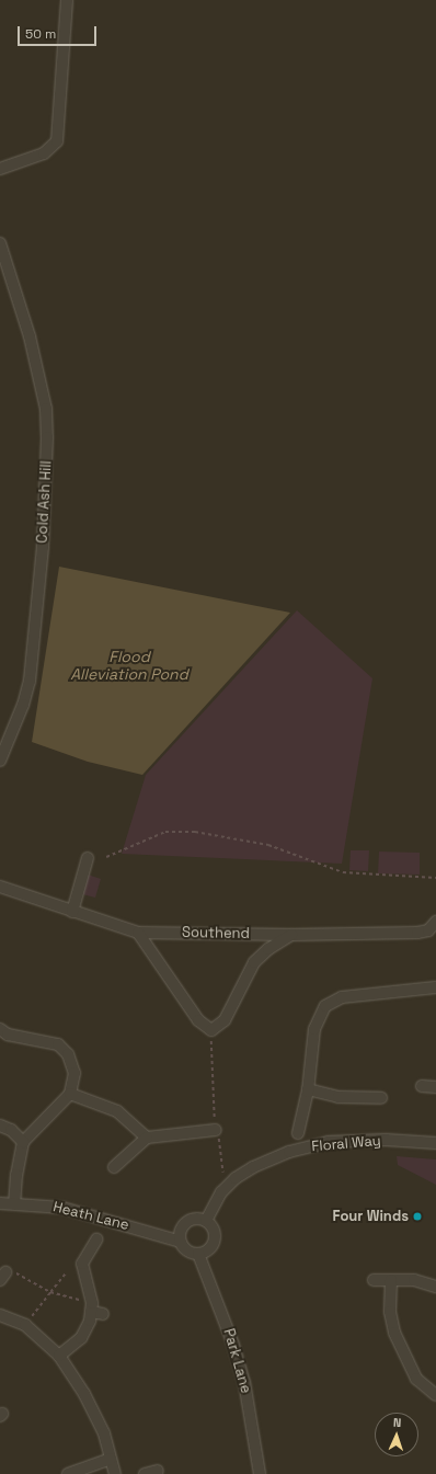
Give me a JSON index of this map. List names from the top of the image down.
{
  "streets": {
    "street": [
      "Cold Ash Hill",
      "Southend",
      "Floral Way",
      "Heath Lane",
      "Park Lane"
    ]
  },
  "crossings": [
    ["Floral Way", "Heath Lane"],
    ["Floral Way", "Park Lane"],
    ["Heath Lane", "Park Lane"]
  ],
  "water": ["Flood Alleviation Pond"],
  "places": ["Four Winds"],
  "scale_bar": "50 m",
  "north": "top"
}
